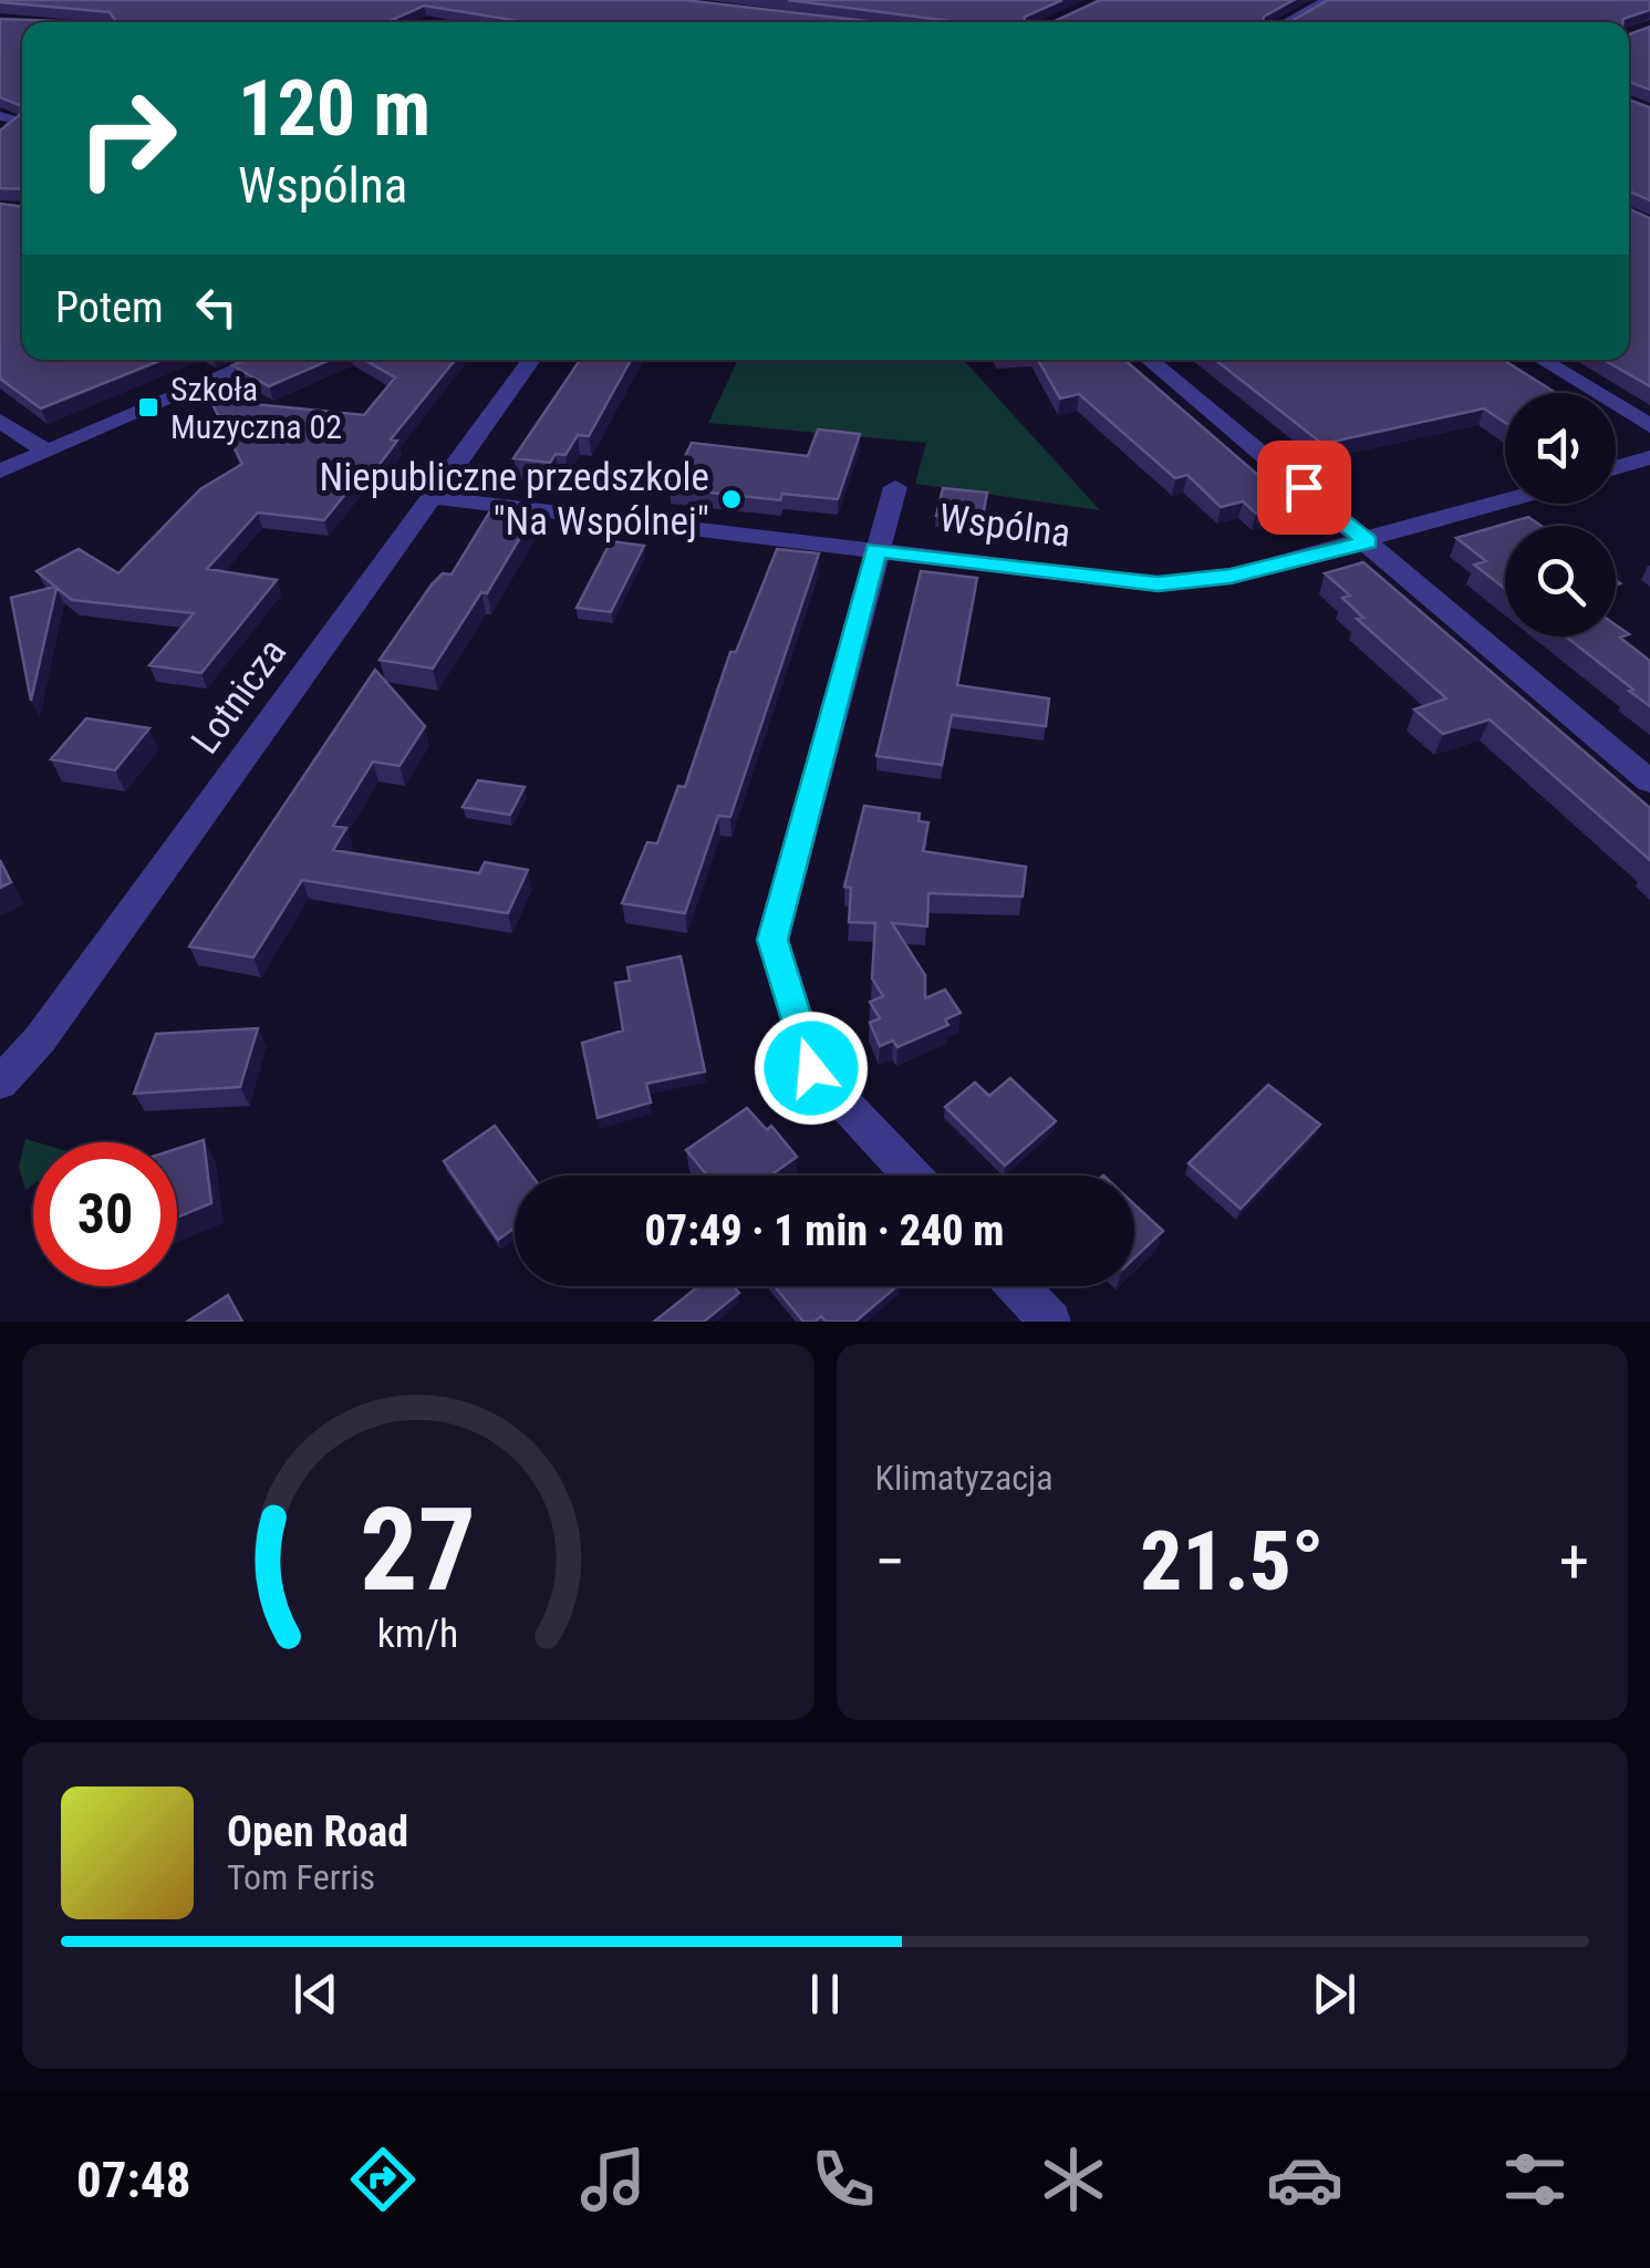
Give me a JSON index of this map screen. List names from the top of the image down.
{
  "streets": {
    "street": ["Wspólna", "Lotnicza"]
  },
  "crossings": [
    ["Wspólna", "Lotnicza"]
  ],
  "places": {
    "transit": ["Szkoła Muzyczna 02"],
    "other": ["Niepubliczne przedszkole \"Na Wspólnej\""]
  },
  "page": {
    "turn": ["120 m", "Wspólna"],
    "then": "Potem",
    "limit": "30",
    "trip": "07:49 · 1 min · 240 m",
    "tile": "Klimatyzacja",
    "heat": ["−", "21.5°", "+"],
    "song": ["Open Road", "Tom Ferris"],
    "tabs": "07:48",
    "gauge": ["27", "km/h"]
  }
}
